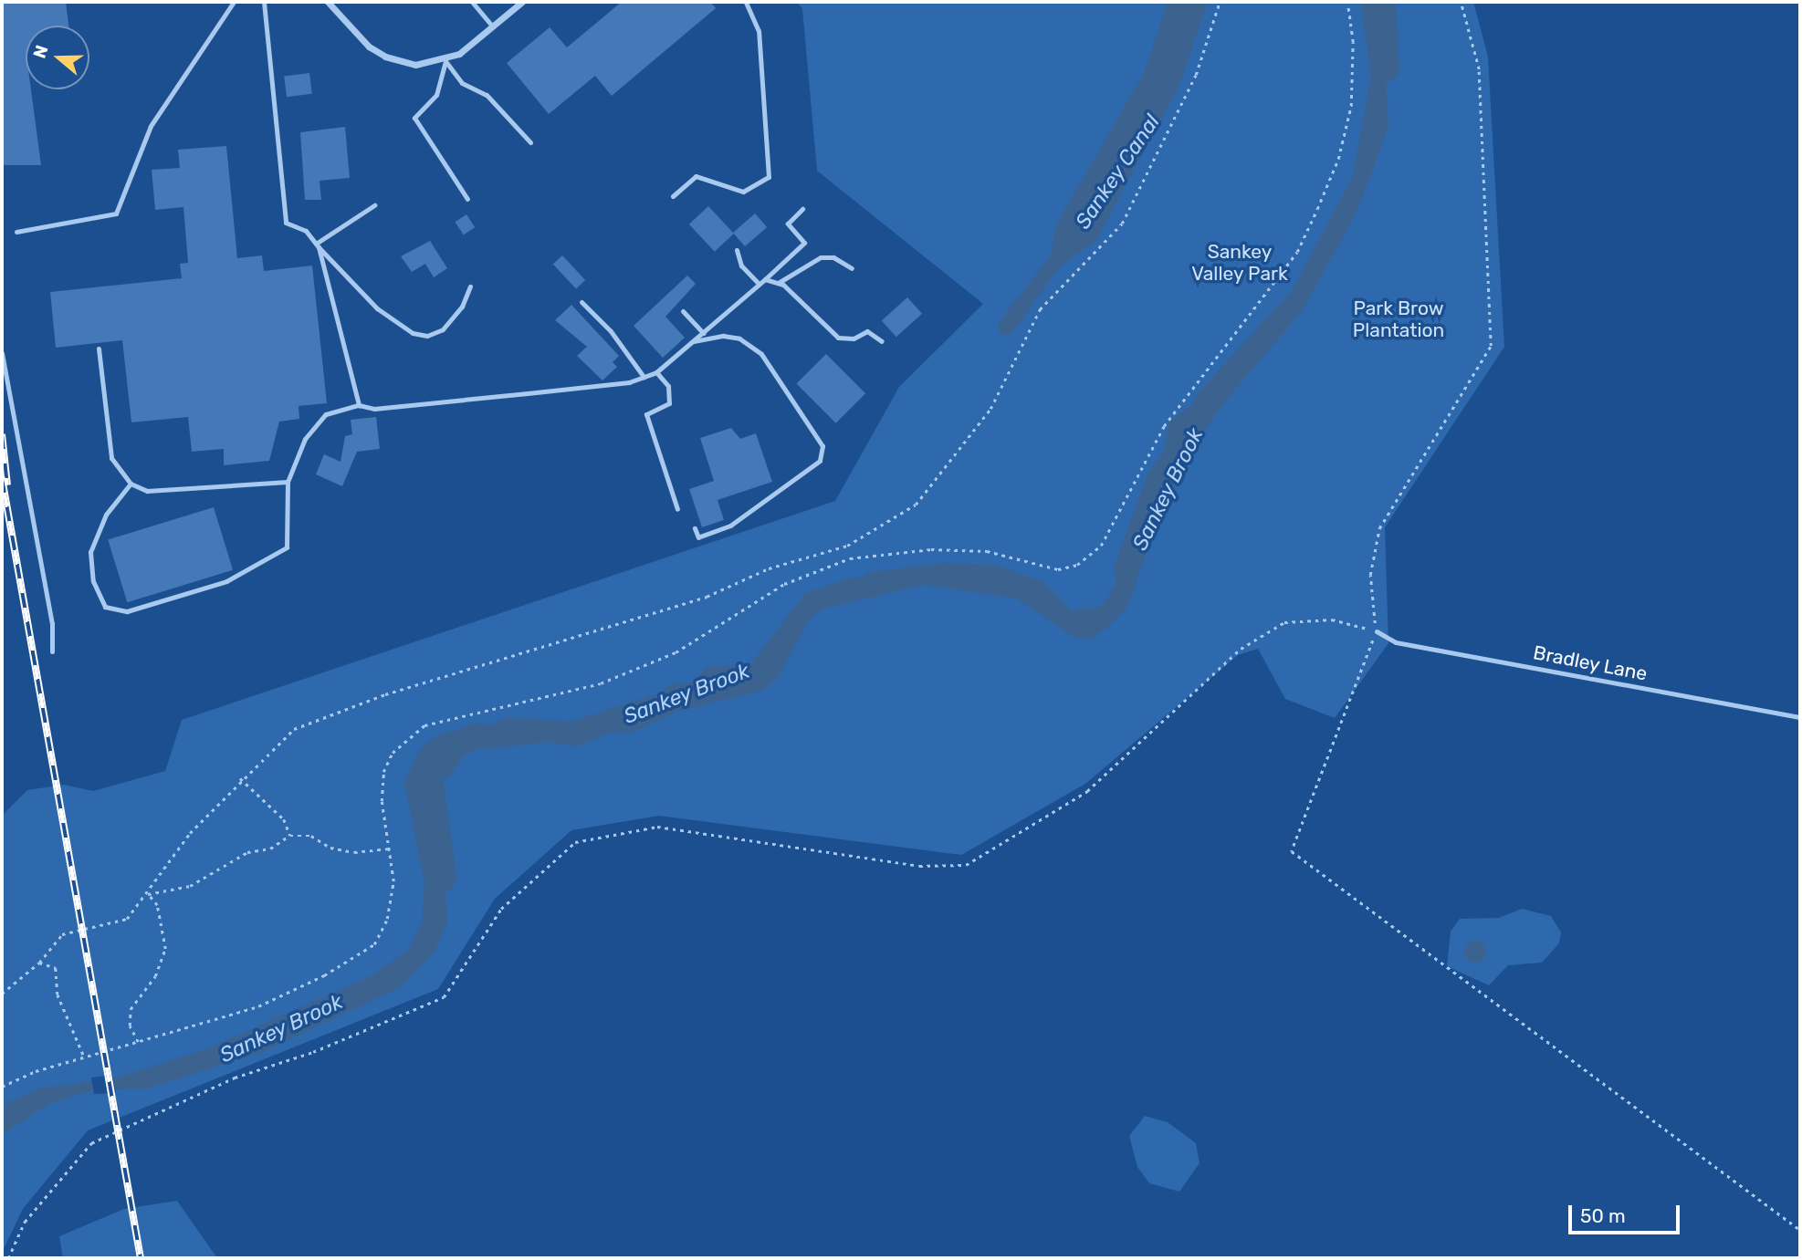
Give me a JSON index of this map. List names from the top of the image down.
{
  "streets": {
    "lane": ["Bradley Lane"]
  },
  "water": ["Sankey Canal", "Sankey Brook"],
  "parks": ["Sankey Valley Park", "Park Brow Plantation"],
  "scale_bar": "50 m",
  "north": "left"
}
